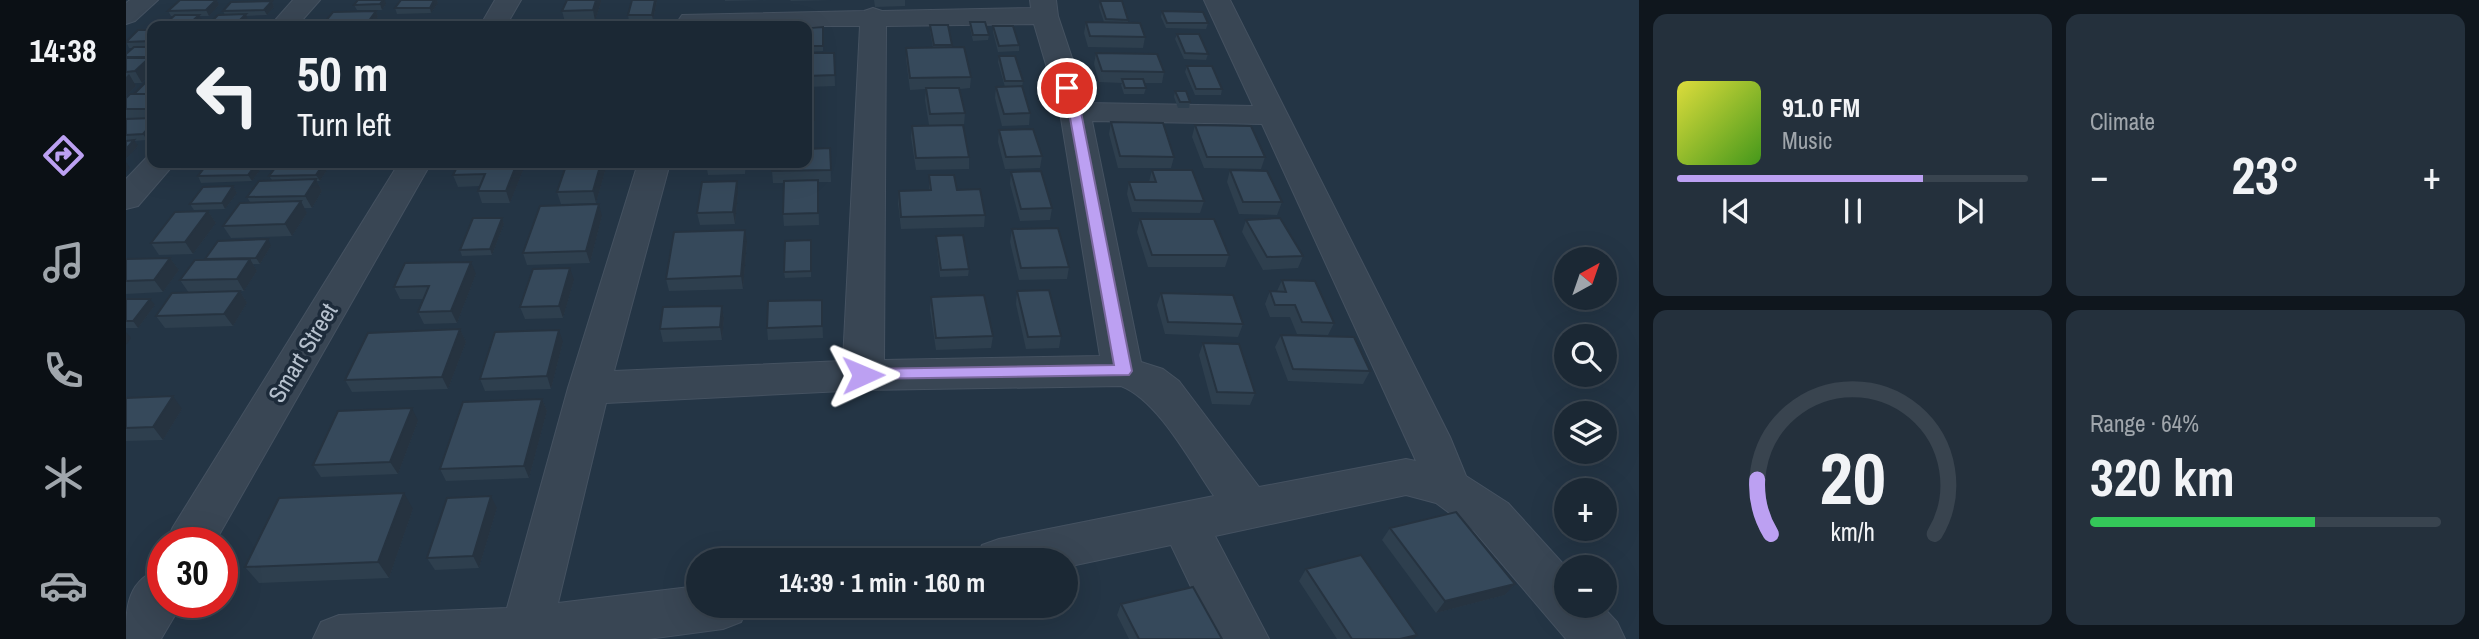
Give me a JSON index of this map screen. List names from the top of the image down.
{
  "streets": {
    "street": ["Smart Street"]
  },
  "north": "top right",
  "page": {
    "tabs": "14:38",
    "tile": [
      "Climate",
      ["Range · 64%", "320 km"]
    ],
    "turn": ["50 m", "Turn left"],
    "song": ["91.0 FM", "Music"],
    "heat": ["−", "23°", "+"],
    "map_buttons": ["+", "−"],
    "limit": "30",
    "trip": "14:39 · 1 min · 160 m",
    "gauge": ["20", "km/h"]
  }
}
